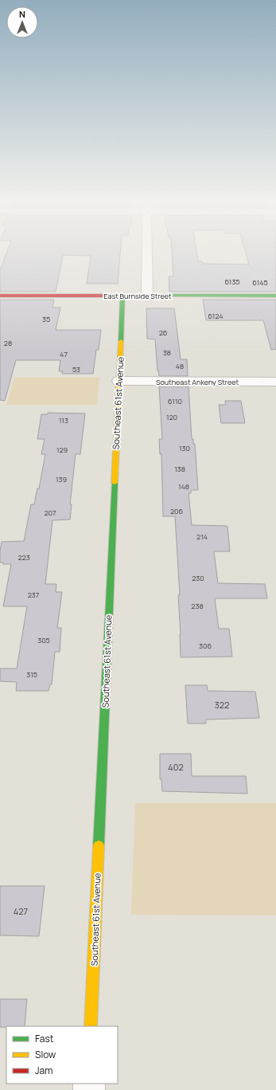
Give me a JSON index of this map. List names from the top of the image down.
{
  "streets": {
    "street": ["East Burnside Street", "Southeast Ankeny Street", "Southeast 61st Avenue"]
  },
  "crossings": [
    ["East Burnside Street", "Southeast 61st Avenue"],
    ["Southeast Ankeny Street", "Southeast 61st Avenue"]
  ],
  "house_numbers": [
    "6135",
    "6145",
    "6124",
    "35",
    "26",
    "28",
    "38",
    "47",
    "48",
    "53",
    "6110",
    "120",
    "113",
    "130",
    "129",
    "138",
    "139",
    "148",
    "206",
    "207",
    "214",
    "223",
    "230",
    "237",
    "238",
    "305",
    "306",
    "315",
    "322",
    "402",
    "427"
  ],
  "legend": ["Fast", "Slow", "Jam"],
  "north": "top"
}
